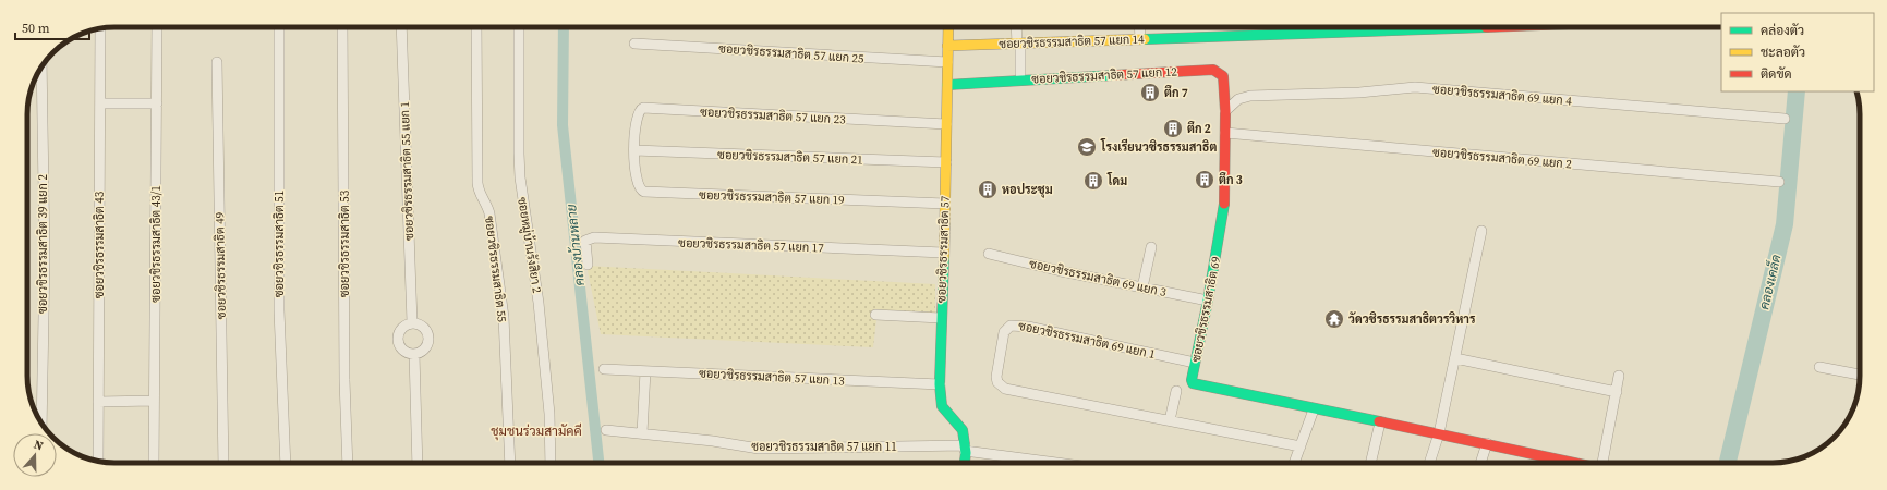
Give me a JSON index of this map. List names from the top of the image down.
{
  "streets": {
    "street": [
      "ซอยวชิรธรรมสาธิต 57 แยก 14",
      "ซอยวชิรธรรมสาธิต 57 แยก 25",
      "ซอยวชิรธรรมสาธิต 57 แยก 12",
      "ซอยวชิรธรรมสาธิต 69 แยก 4",
      "ซอยวชิรธรรมสาธิต 57 แยก 23",
      "ซอยวชิรธรรมสาธิต 57 แยก 21",
      "ซอยวชิรธรรมสาธิต 69 แยก 2",
      "ซอยวชิรธรรมสาธิต 55 แยก 1",
      "ซอยวชิรธรรมสาธิต 57 แยก 19",
      "ซอยวชิรธรรมสาธิต 39 แยก 2",
      "ซอยวชิรธรรมสาธิต 43/1",
      "ซอยวชิรธรรมสาธิต 51",
      "ซอยวชิรธรรมสาธิต 53",
      "ซอยวชิรธรรมสาธิต 43",
      "ซอยหมู่บ้านรังสิยา 2",
      "ซอยวชิรธรรมสาธิต 57 แยก 17",
      "ซอยวชิรธรรมสาธิต 57",
      "ซอยวชิรธรรมสาธิต 49",
      "ซอยวชิรธรรมสาธิต 55",
      "ซอยวชิรธรรมสาธิต 69 แยก 3",
      "ซอยวชิรธรรมสาธิต 69",
      "ซอยวชิรธรรมสาธิต 69 แยก 1",
      "ซอยวชิรธรรมสาธิต 57 แยก 13",
      "ซอยวชิรธรรมสาธิต 57 แยก 11"
    ]
  },
  "crossings": [
    ["ซอยวชิรธรรมสาธิต 57 แยก 14", "ซอยวชิรธรรมสาธิต 57"],
    ["ซอยวชิรธรรมสาธิต 57 แยก 25", "ซอยวชิรธรรมสาธิต 57"],
    ["ซอยวชิรธรรมสาธิต 57 แยก 12", "ซอยวชิรธรรมสาธิต 69 แยก 4"],
    ["ซอยวชิรธรรมสาธิต 57 แยก 12", "ซอยวชิรธรรมสาธิต 57"],
    ["ซอยวชิรธรรมสาธิต 57 แยก 12", "ซอยวชิรธรรมสาธิต 69"],
    ["ซอยวชิรธรรมสาธิต 69 แยก 4", "ซอยวชิรธรรมสาธิต 69"],
    ["ซอยวชิรธรรมสาธิต 57 แยก 23", "ซอยวชิรธรรมสาธิต 57 แยก 21"],
    ["ซอยวชิรธรรมสาธิต 57 แยก 23", "ซอยวชิรธรรมสาธิต 57 แยก 19"],
    ["ซอยวชิรธรรมสาธิต 57 แยก 23", "ซอยวชิรธรรมสาธิต 57"],
    ["ซอยวชิรธรรมสาธิต 57 แยก 21", "ซอยวชิรธรรมสาธิต 57 แยก 19"],
    ["ซอยวชิรธรรมสาธิต 57 แยก 21", "ซอยวชิรธรรมสาธิต 57"],
    ["ซอยวชิรธรรมสาธิต 69 แยก 2", "ซอยวชิรธรรมสาธิต 69"],
    ["ซอยวชิรธรรมสาธิต 57 แยก 19", "ซอยวชิรธรรมสาธิต 57"],
    ["ซอยวชิรธรรมสาธิต 57 แยก 17", "ซอยวชิรธรรมสาธิต 57"],
    ["ซอยวชิรธรรมสาธิต 57", "ซอยวชิรธรรมสาธิต 57 แยก 13"],
    ["ซอยวชิรธรรมสาธิต 57", "ซอยวชิรธรรมสาธิต 57 แยก 11"],
    ["ซอยวชิรธรรมสาธิต 69 แยก 3", "ซอยวชิรธรรมสาธิต 69"],
    ["ซอยวชิรธรรมสาธิต 69", "ซอยวชิรธรรมสาธิต 69 แยก 1"]
  ],
  "districts": ["ชุมชนร่วมสามัคคี"],
  "water": ["คลองบ้านหลาย", "คลองเคล็ด"],
  "places": {
    "building": [
      "ตึก 7",
      "ตึก 2",
      "ตึก 3",
      "โดม",
      "หอประชุม"
    ],
    "school or university": ["โรงเรียนวชิรธรรมสาธิต"],
    "temple": ["วัดวชิรธรรมสาธิตวรวิหาร"]
  },
  "legend": ["คล่องตัว", "ชะลอตัว", "ติดขัด"],
  "scale_bar": "50 m",
  "north": "top"
}
